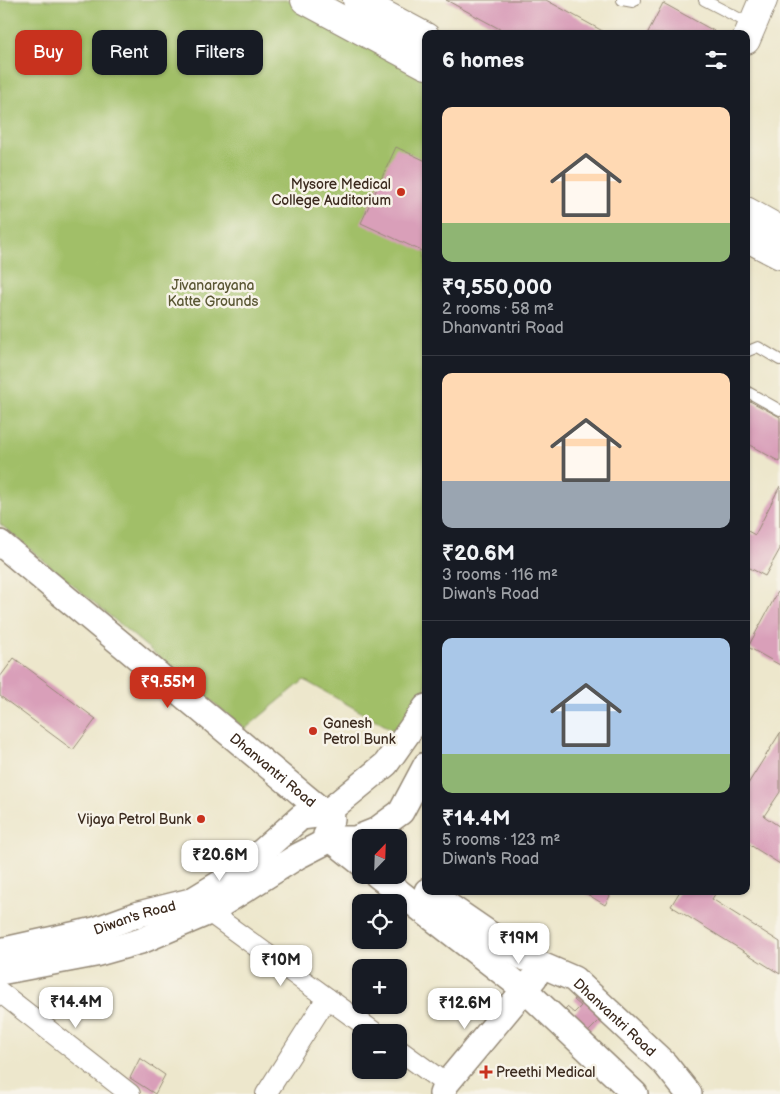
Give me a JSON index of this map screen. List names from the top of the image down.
{
  "streets": {
    "street": ["Dhanvantri Road", "Diwan's Road"]
  },
  "crossings": [
    ["Dhanvantri Road", "Diwan's Road"]
  ],
  "parks": ["Jivanarayana Katte Grounds"],
  "places": {
    "other": ["Mysore Medical College Auditorium", "Ganesh Petrol Bunk", "Vijaya Petrol Bunk"],
    "health": ["Preethi Medical"]
  },
  "north": "top right",
  "page": {
    "chip": ["Buy", "Rent", "Filters"],
    "heading": "6 homes",
    "list": [
      {
        "name": "₹9,550,000",
        "note": "2 rooms · 58 m² · Dhanvantri Road"
      },
      {
        "name": "₹20.6M",
        "note": "3 rooms · 116 m² · Diwan's Road"
      },
      {
        "name": "₹14.4M",
        "note": "5 rooms · 123 m² · Diwan's Road"
      }
    ],
    "price": [
      "₹9.55M",
      "₹20.6M",
      "₹19M",
      "₹10M",
      "₹14.4M",
      "₹12.6M"
    ],
    "map_buttons": ["+", "−"]
  }
}
